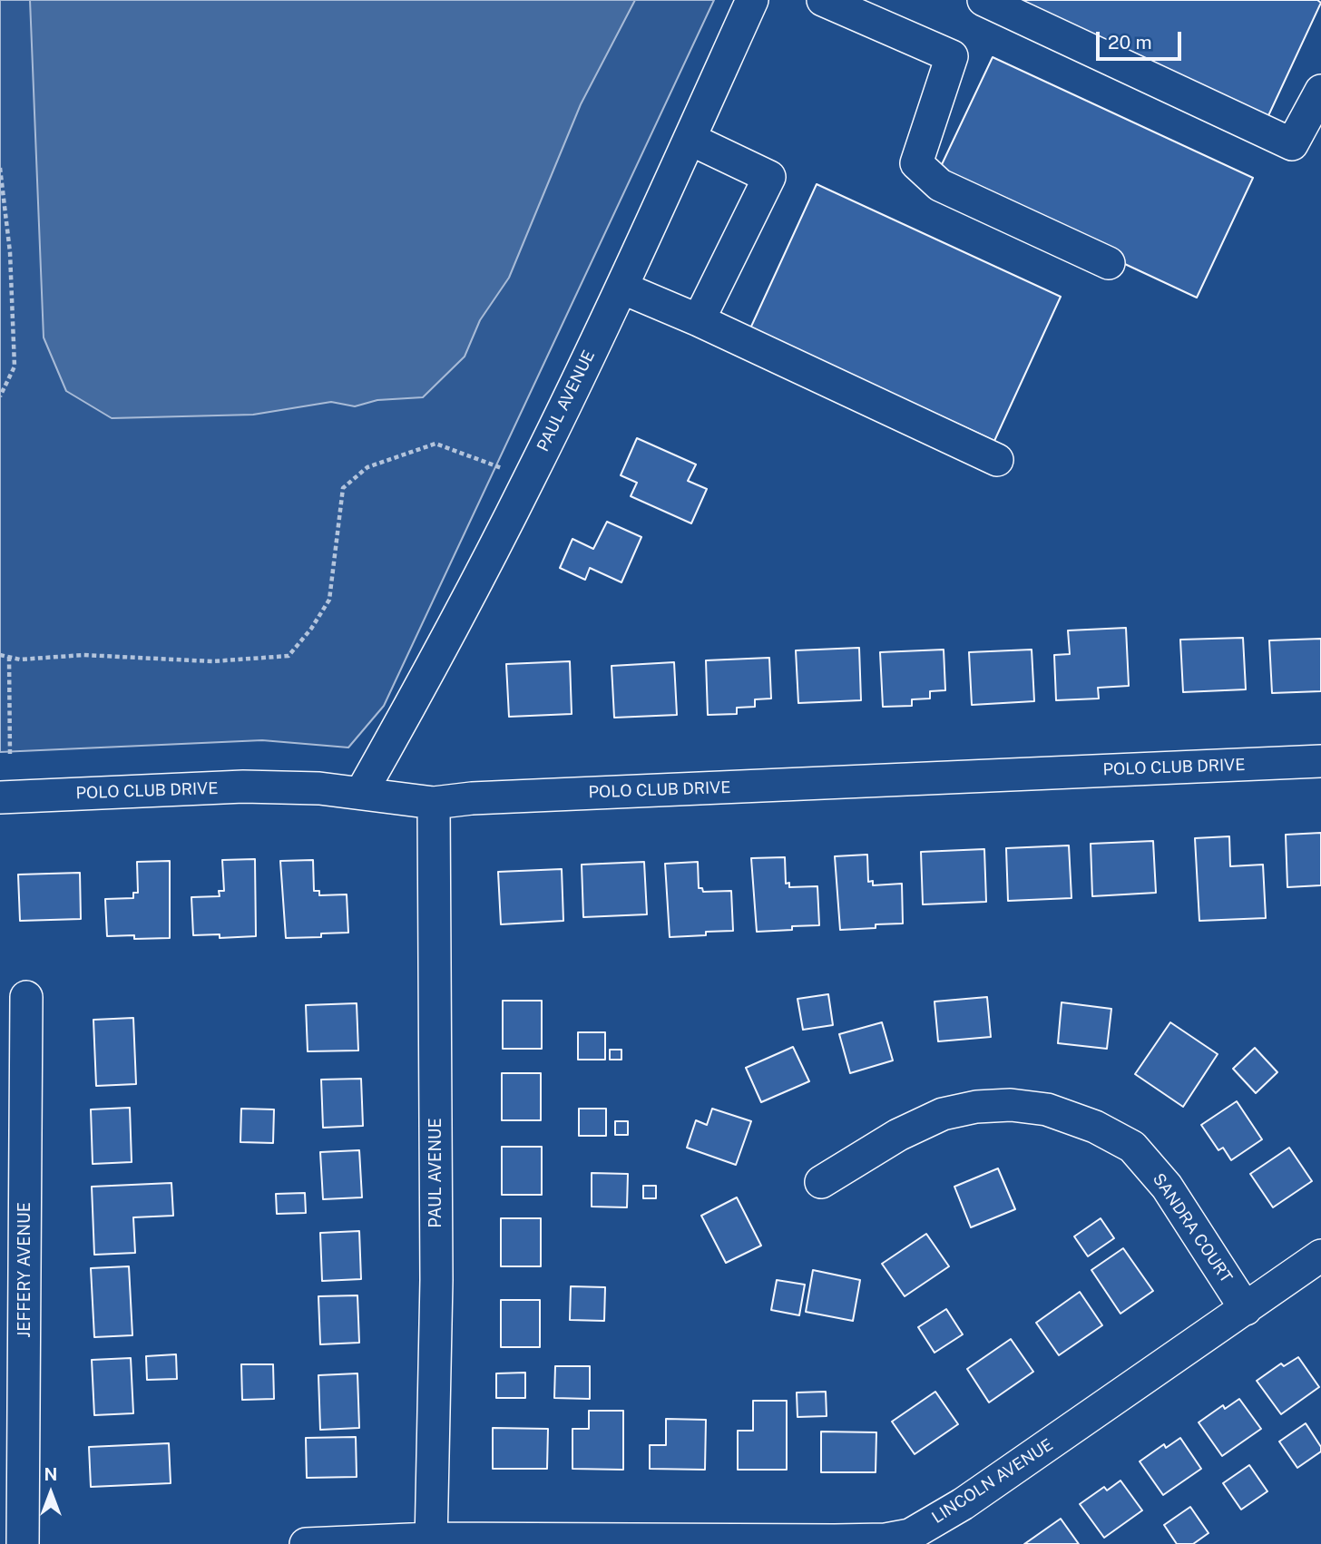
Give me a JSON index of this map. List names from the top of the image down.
{
  "streets": {
    "street": [
      "PAUL AVENUE",
      "POLO CLUB DRIVE",
      "SANDRA COURT",
      "JEFFERY AVENUE",
      "LINCOLN AVENUE"
    ]
  },
  "crossings": [
    ["PAUL AVENUE", "POLO CLUB DRIVE"],
    ["PAUL AVENUE", "LINCOLN AVENUE"],
    ["SANDRA COURT", "LINCOLN AVENUE"]
  ],
  "scale_bar": "20 m",
  "north": "top"
}
